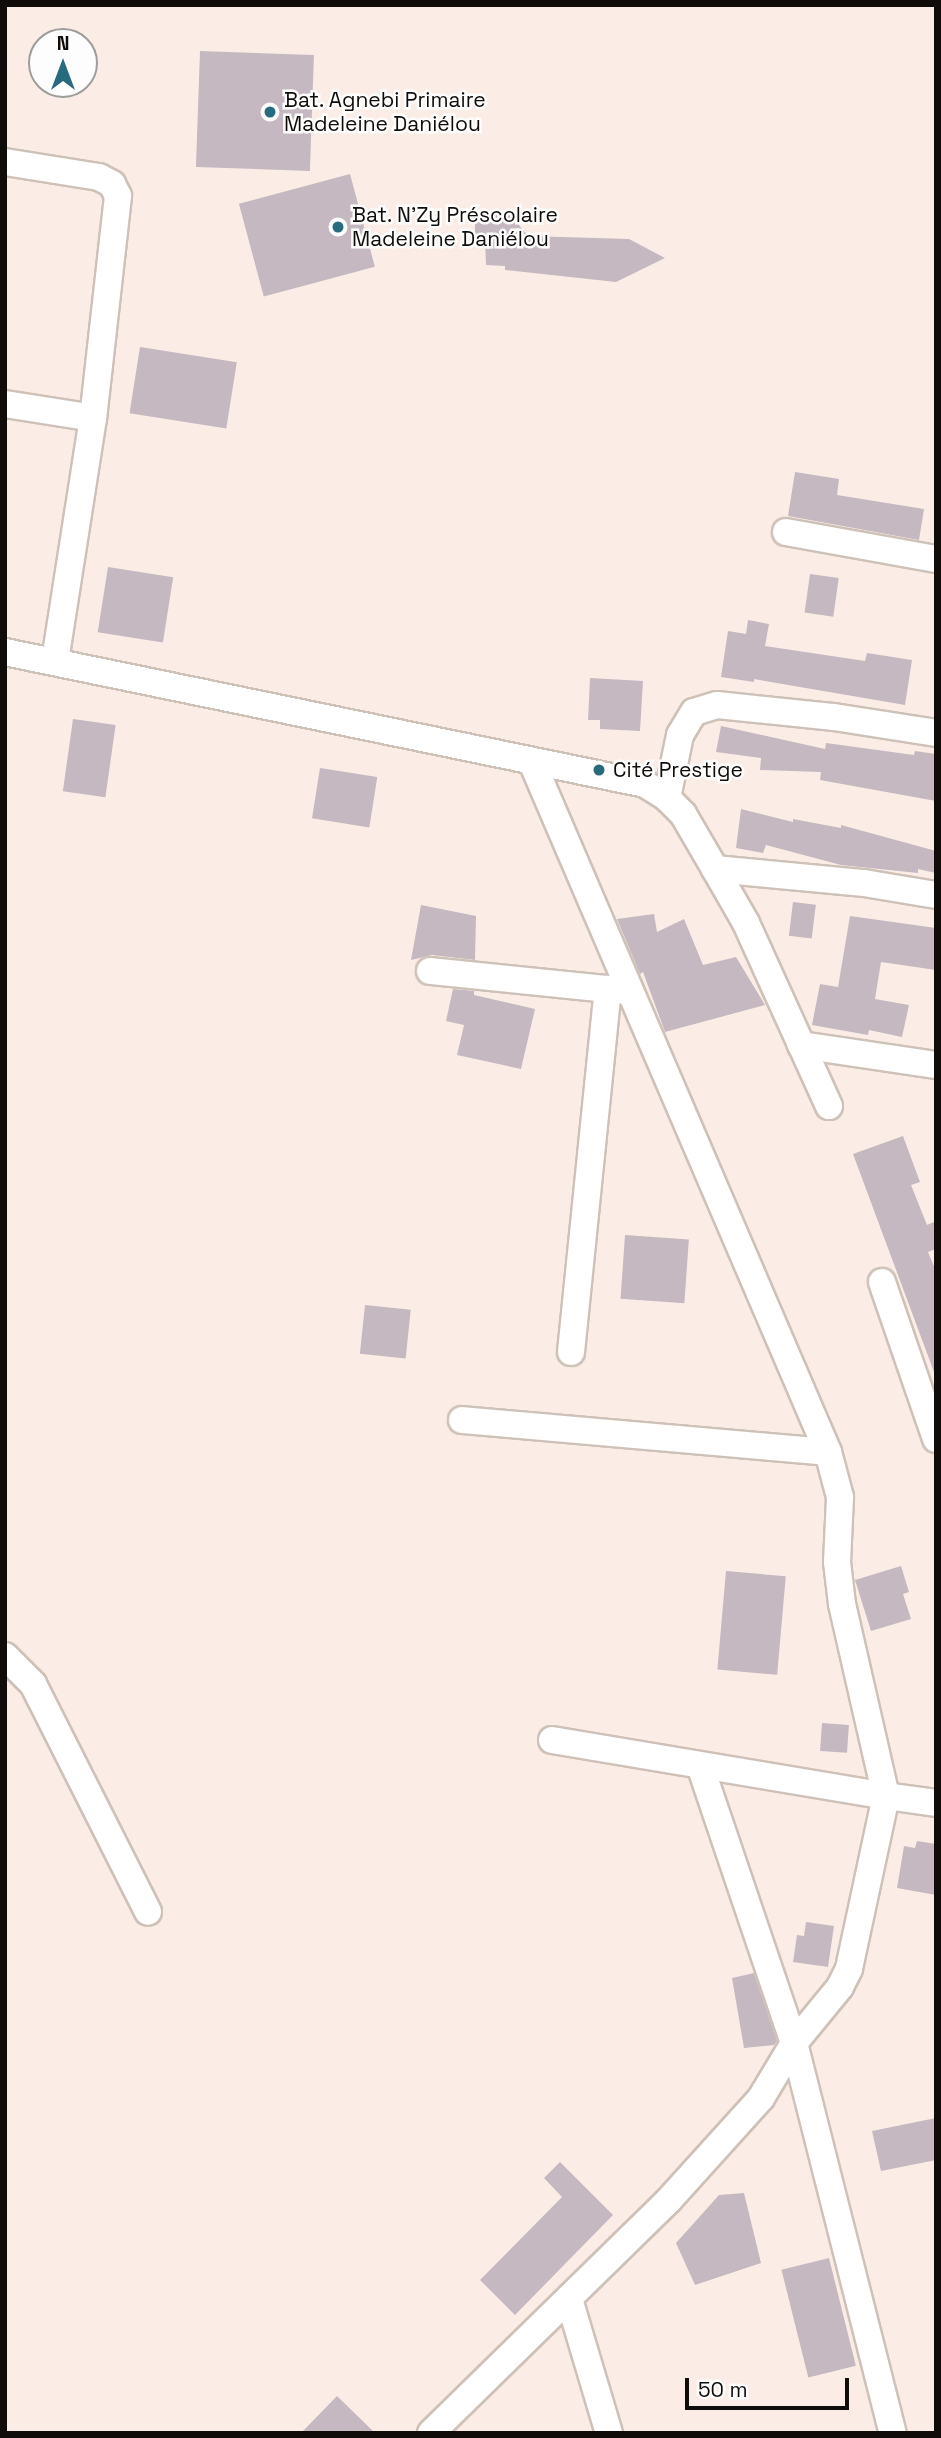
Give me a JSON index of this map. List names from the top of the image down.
{
  "places": ["Bat. Agnebi Primaire Madeleine Daniélou", "Bat. N'Zy Préscolaire Madeleine Daniélou", "Cité Prestige"],
  "scale_bar": "50 m",
  "north": "top"
}
